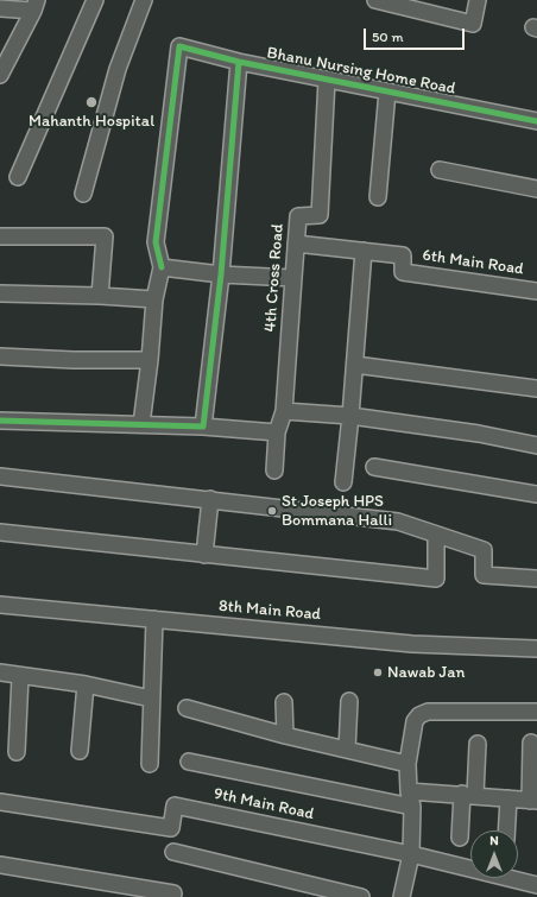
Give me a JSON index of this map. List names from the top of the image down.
{
  "streets": {
    "street": [
      "Bhanu Nursing Home Road",
      "6th Main Road",
      "4th Cross Road",
      "8th Main Road",
      "9th Main Road"
    ]
  },
  "crossings": [
    ["Bhanu Nursing Home Road", "4th Cross Road"]
  ],
  "places": ["Mahanth Hospital", "St Joseph HPS Bommana Halli", "Nawab Jan"],
  "scale_bar": "50 m",
  "north": "top"
}
